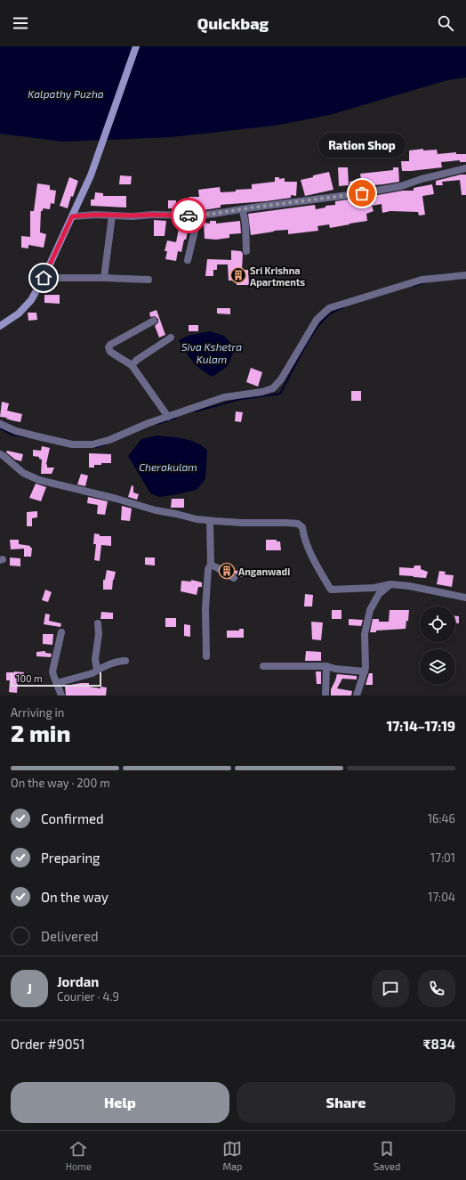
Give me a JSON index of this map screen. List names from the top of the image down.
{
  "water": ["Kalpathy Puzha", "Siva Kshetra Kulam", "Cherakulam"],
  "places": {
    "other": ["Ration Shop"],
    "building": ["Sri Krishna Apartments", "Anganwadi"]
  },
  "scale_bar": "100 m",
  "page": {
    "header": "Quickbag",
    "bubble": "Ration Shop",
    "scale": "100 m",
    "heading": ["2 min", "Arriving in", "17:14–17:19"],
    "panel": [
      "Jordan",
      "Courier · 4.9",
      "Order #9051",
      "₹834"
    ],
    "bar": "On the way · 200 m",
    "list": [
      ["Confirmed", "16:46"],
      ["Preparing", "17:01"],
      ["On the way", "17:04"],
      "Delivered"
    ],
    "round": "J",
    "buttons": ["Help", "Share"],
    "tabs": ["Home", "Map", "Saved"]
  }
}
